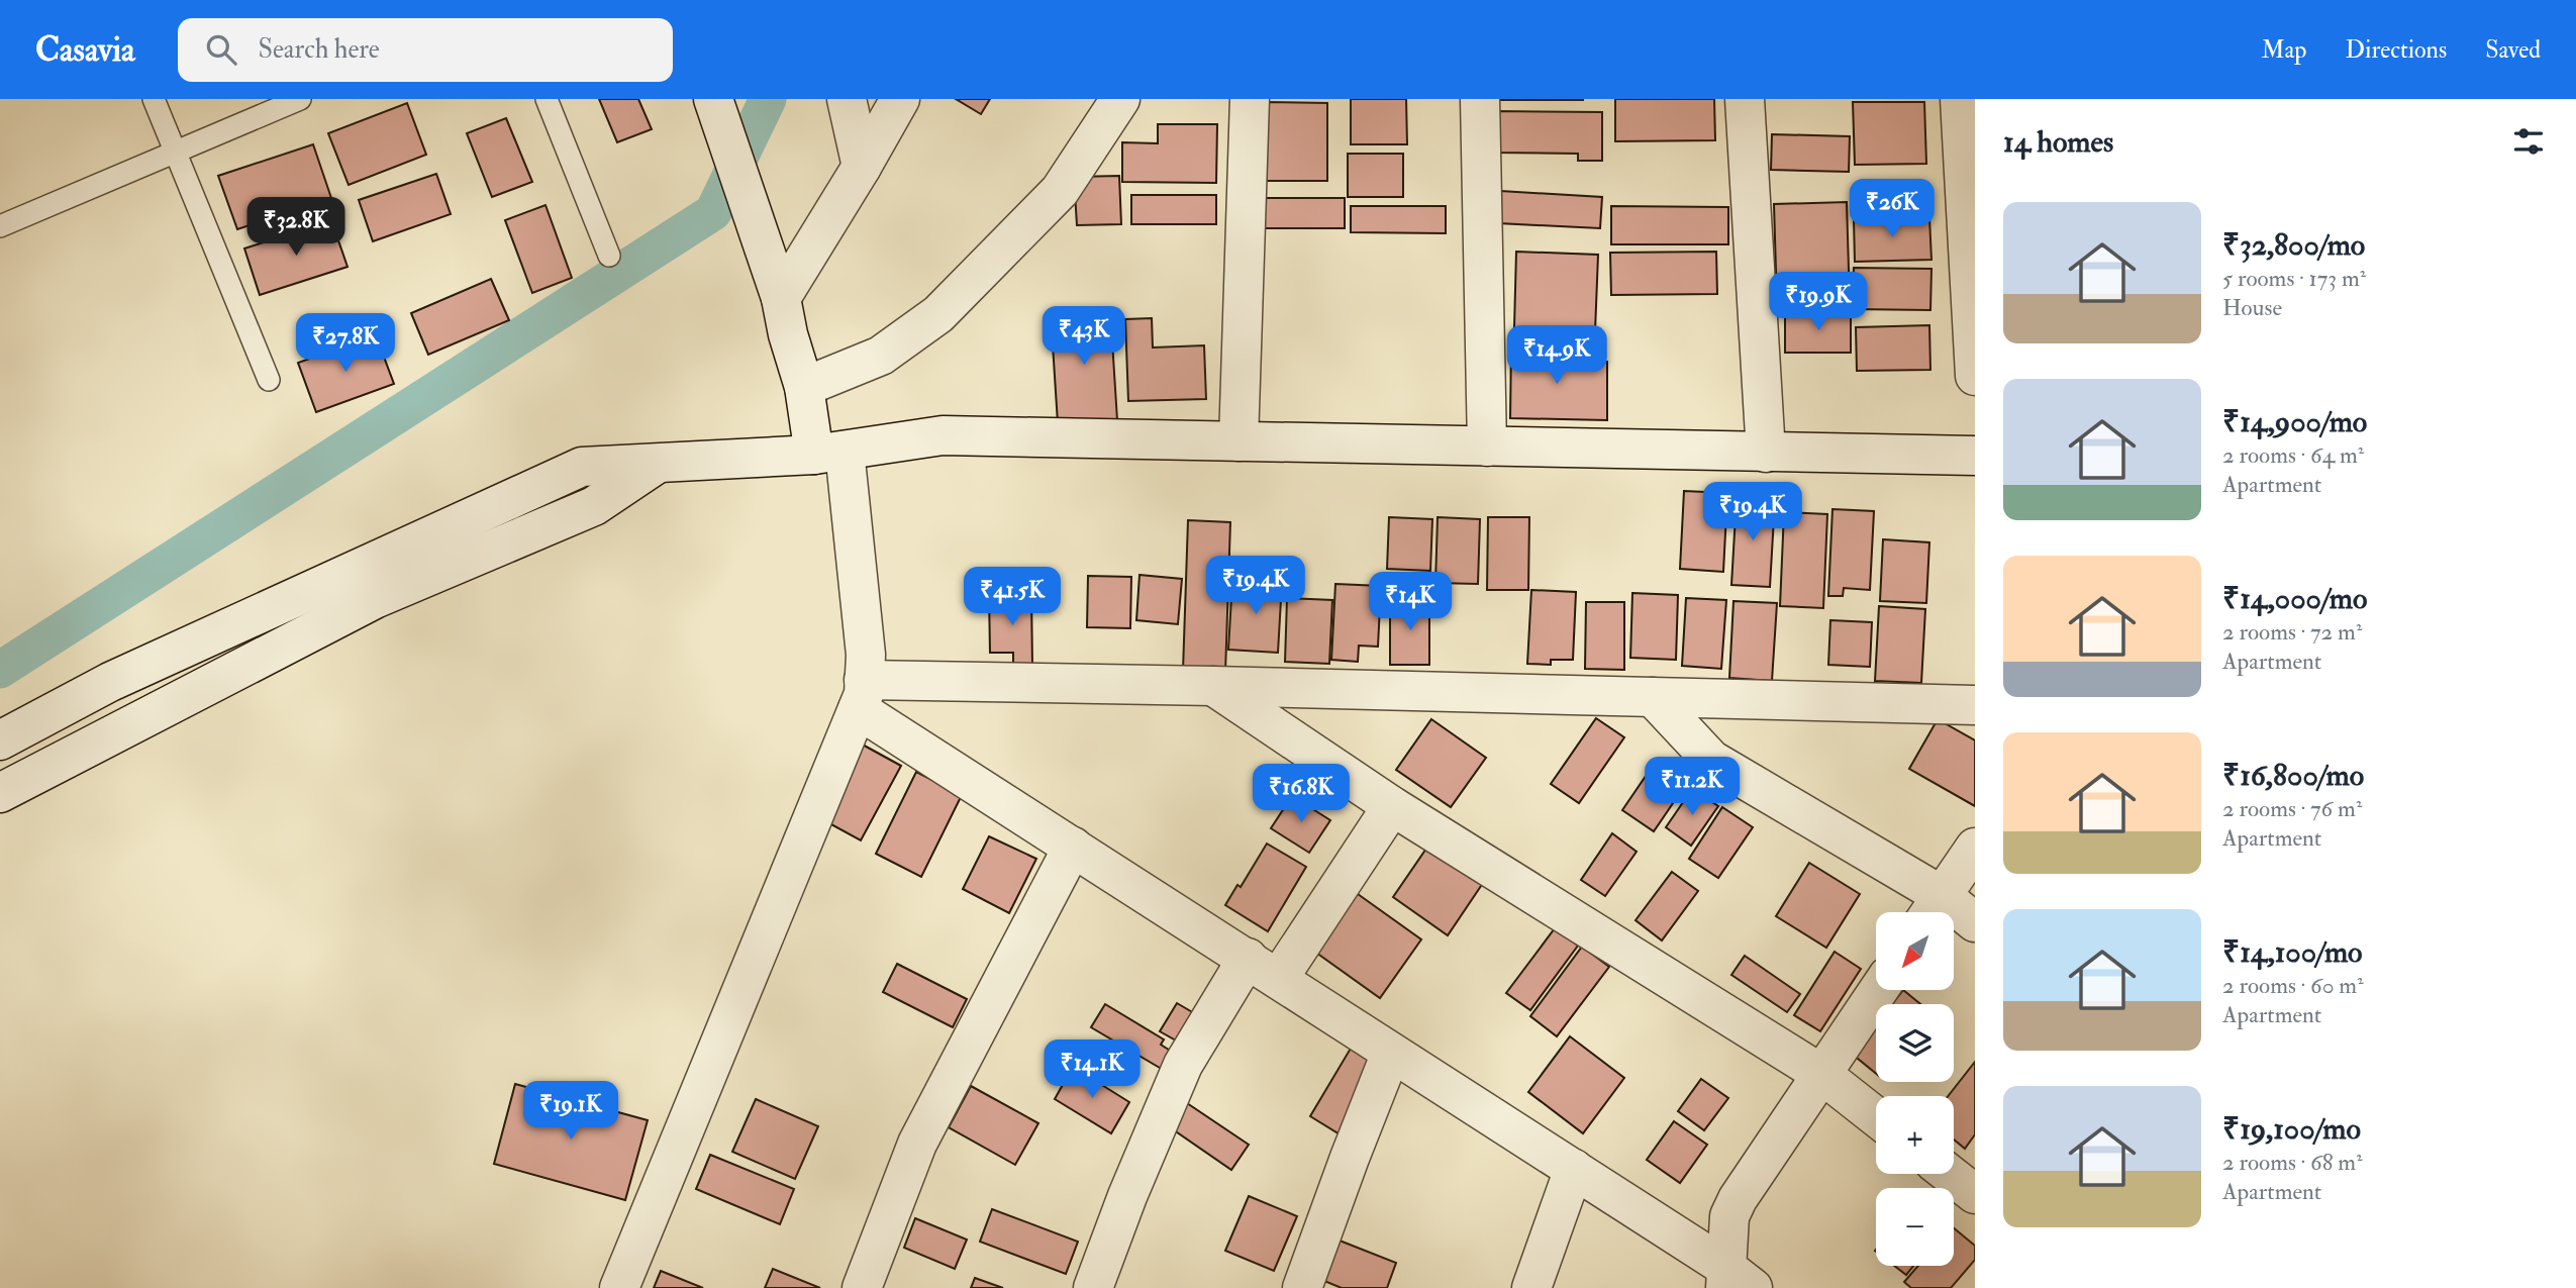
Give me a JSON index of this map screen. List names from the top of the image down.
{
  "north": "bottom left",
  "page": {
    "header": "Casavia",
    "search": "Search here",
    "nav": ["Map", "Directions", "Saved"],
    "heading": "14 homes",
    "price": [
      "₹26K",
      "₹32.8K",
      "₹19.9K",
      "₹43K",
      "₹27.8K",
      "₹14.9K",
      "₹19.4K",
      "₹19.4K",
      "₹41.5K",
      "₹14K",
      "₹11.2K",
      "₹16.8K",
      "₹14.1K",
      "₹19.1K"
    ],
    "list": [
      {
        "name": "₹32,800/mo",
        "note": "5 rooms · 173 m² · House"
      },
      {
        "name": "₹14,900/mo",
        "note": "2 rooms · 64 m² · Apartment"
      },
      {
        "name": "₹14,000/mo",
        "note": "2 rooms · 72 m² · Apartment"
      },
      {
        "name": "₹16,800/mo",
        "note": "2 rooms · 76 m² · Apartment"
      },
      {
        "name": "₹14,100/mo",
        "note": "2 rooms · 60 m² · Apartment"
      },
      {
        "name": "₹19,100/mo",
        "note": "2 rooms · 68 m² · Apartment"
      }
    ],
    "map_buttons": ["+", "−"]
  }
}
